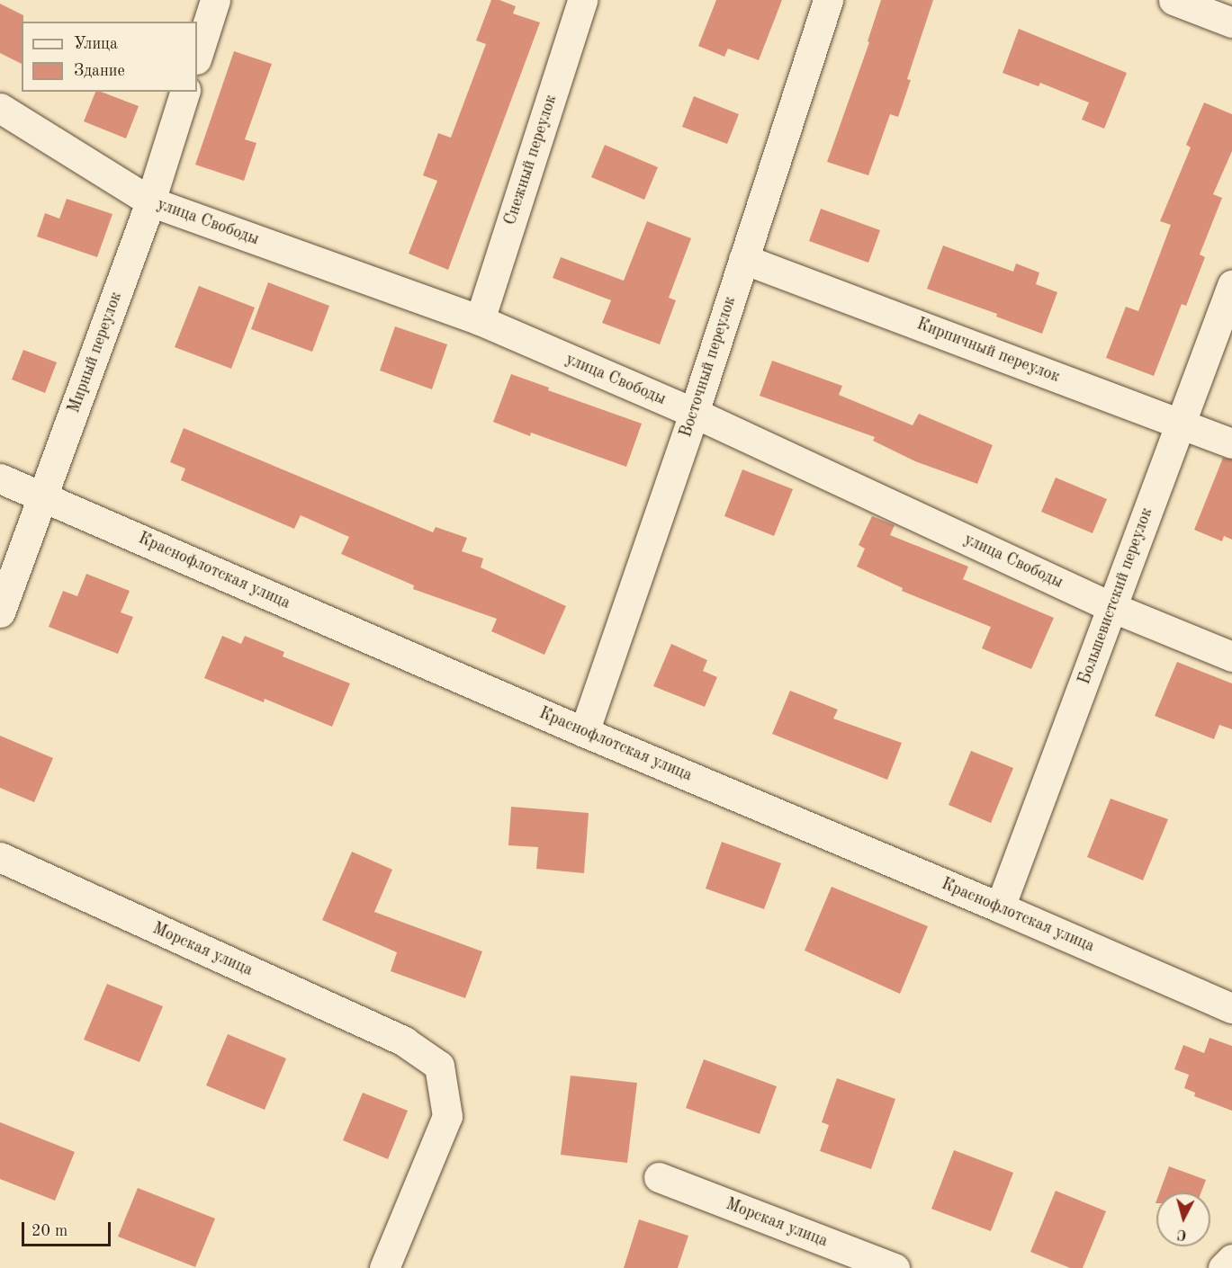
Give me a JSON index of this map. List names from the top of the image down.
{
  "streets": {
    "street": [
      "Снежный переулок",
      "улица Свободы",
      "Кирпичный переулок",
      "Мирный переулок",
      "Восточный переулок",
      "Краснофлотская улица",
      "Большевистский переулок",
      "Морская улица"
    ]
  },
  "crossings": [
    ["Снежный переулок", "улица Свободы"],
    ["улица Свободы", "Мирный переулок"],
    ["улица Свободы", "Восточный переулок"],
    ["улица Свободы", "Большевистский переулок"],
    ["Кирпичный переулок", "Восточный переулок"],
    ["Кирпичный переулок", "Большевистский переулок"],
    ["Мирный переулок", "Краснофлотская улица"],
    ["Восточный переулок", "Краснофлотская улица"],
    ["Краснофлотская улица", "Большевистский переулок"]
  ],
  "legend": ["Улица", "Здание"],
  "scale_bar": "20 m",
  "north": "bottom"
}
